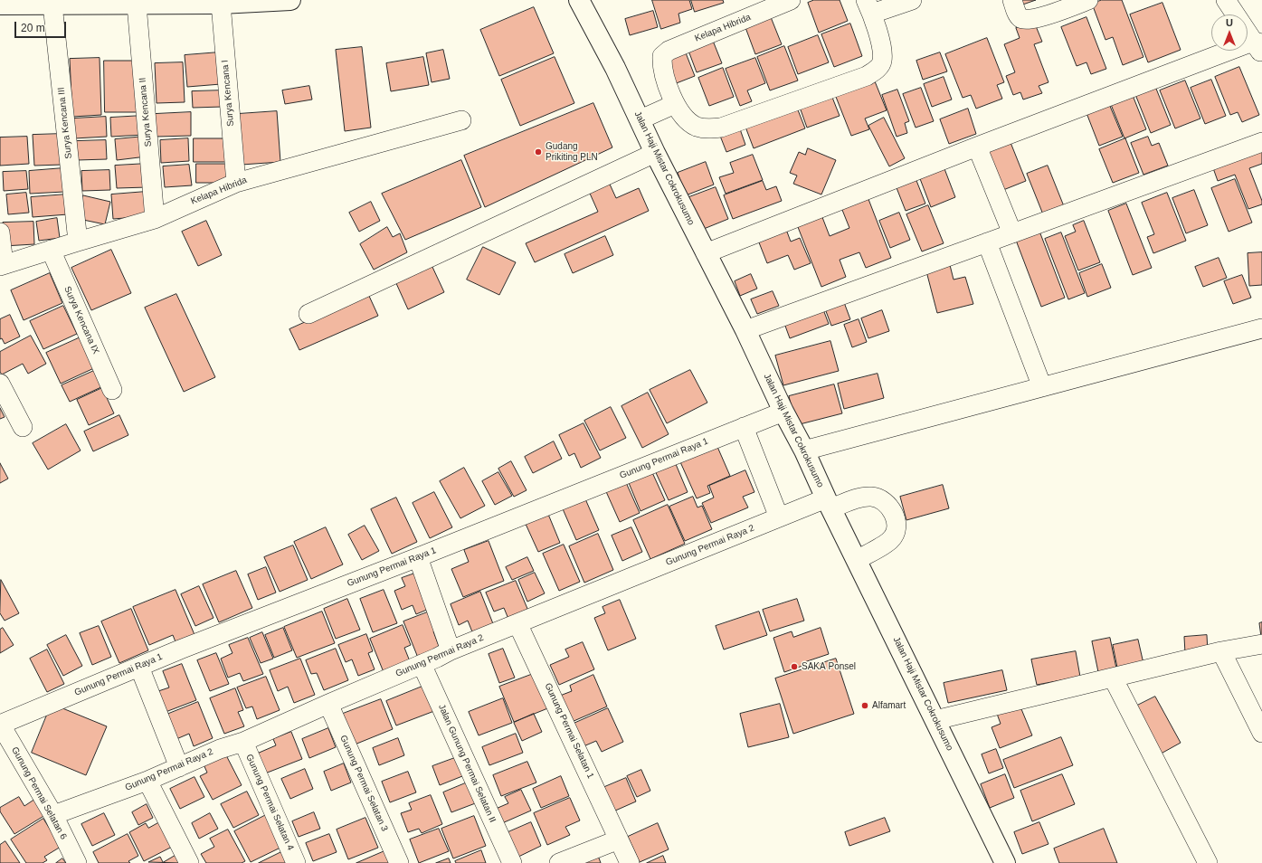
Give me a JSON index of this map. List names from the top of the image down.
{
  "streets": {
    "main road": ["Jalan Haji Mistar Cokrokusumo"],
    "street": [
      "Kelapa Hibrida",
      "Surya Kencana I",
      "Surya Kencana II",
      "Surya Kencana III",
      "Surya Kencana IX",
      "Gunung Permai Raya 1",
      "Gunung Permai Raya 2",
      "Gunung Permai Selatan 1",
      "Jalan Gunung Permai Selatan II",
      "Gunung Permai Selatan 3",
      "Gunung Permai Selatan 6",
      "Gunung Permai Selatan 4"
    ]
  },
  "crossings": [
    ["Kelapa Hibrida", "Surya Kencana I"],
    ["Kelapa Hibrida", "Surya Kencana II"],
    ["Kelapa Hibrida", "Surya Kencana III"],
    ["Kelapa Hibrida", "Surya Kencana IX"],
    ["Jalan Haji Mistar Cokrokusumo", "Gunung Permai Raya 1"],
    ["Jalan Haji Mistar Cokrokusumo", "Gunung Permai Raya 2"],
    ["Gunung Permai Raya 1", "Gunung Permai Selatan 6"],
    ["Gunung Permai Raya 2", "Gunung Permai Selatan 1"],
    ["Gunung Permai Raya 2", "Jalan Gunung Permai Selatan II"],
    ["Gunung Permai Raya 2", "Gunung Permai Selatan 3"],
    ["Gunung Permai Raya 2", "Gunung Permai Selatan 6"],
    ["Gunung Permai Raya 2", "Gunung Permai Selatan 4"]
  ],
  "places": ["Gudang Prikiting PLN", "SAKA Ponsel", "Alfamart"],
  "scale_bar": "20 m",
  "north": "top"
}
